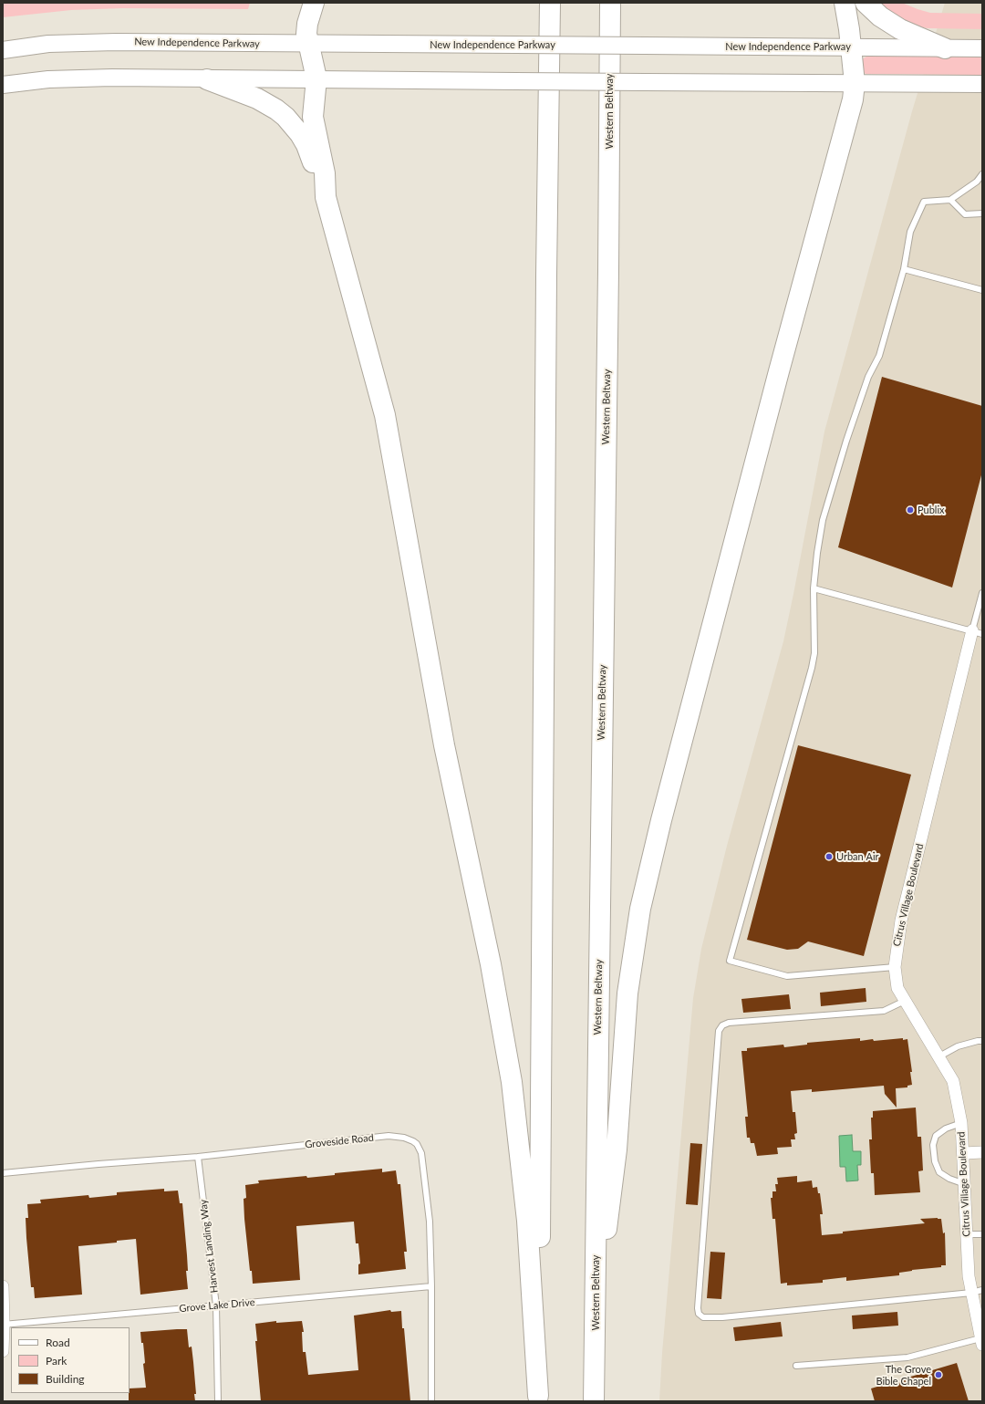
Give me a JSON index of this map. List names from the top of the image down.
{
  "streets": {
    "highway": ["Western Beltway"],
    "main road": ["New Independence Parkway"],
    "street": ["Citrus Village Boulevard"],
    "lane": ["Groveside Road", "Harvest Landing Way", "Grove Lake Drive"]
  },
  "crossings": [
    ["Groveside Road", "Harvest Landing Way"],
    ["Groveside Road", "Grove Lake Drive"],
    ["Harvest Landing Way", "Grove Lake Drive"]
  ],
  "places": ["Publix", "Urban Air", "The Grove Bible Chapel"],
  "legend": ["Road", "Park", "Building"]
}
